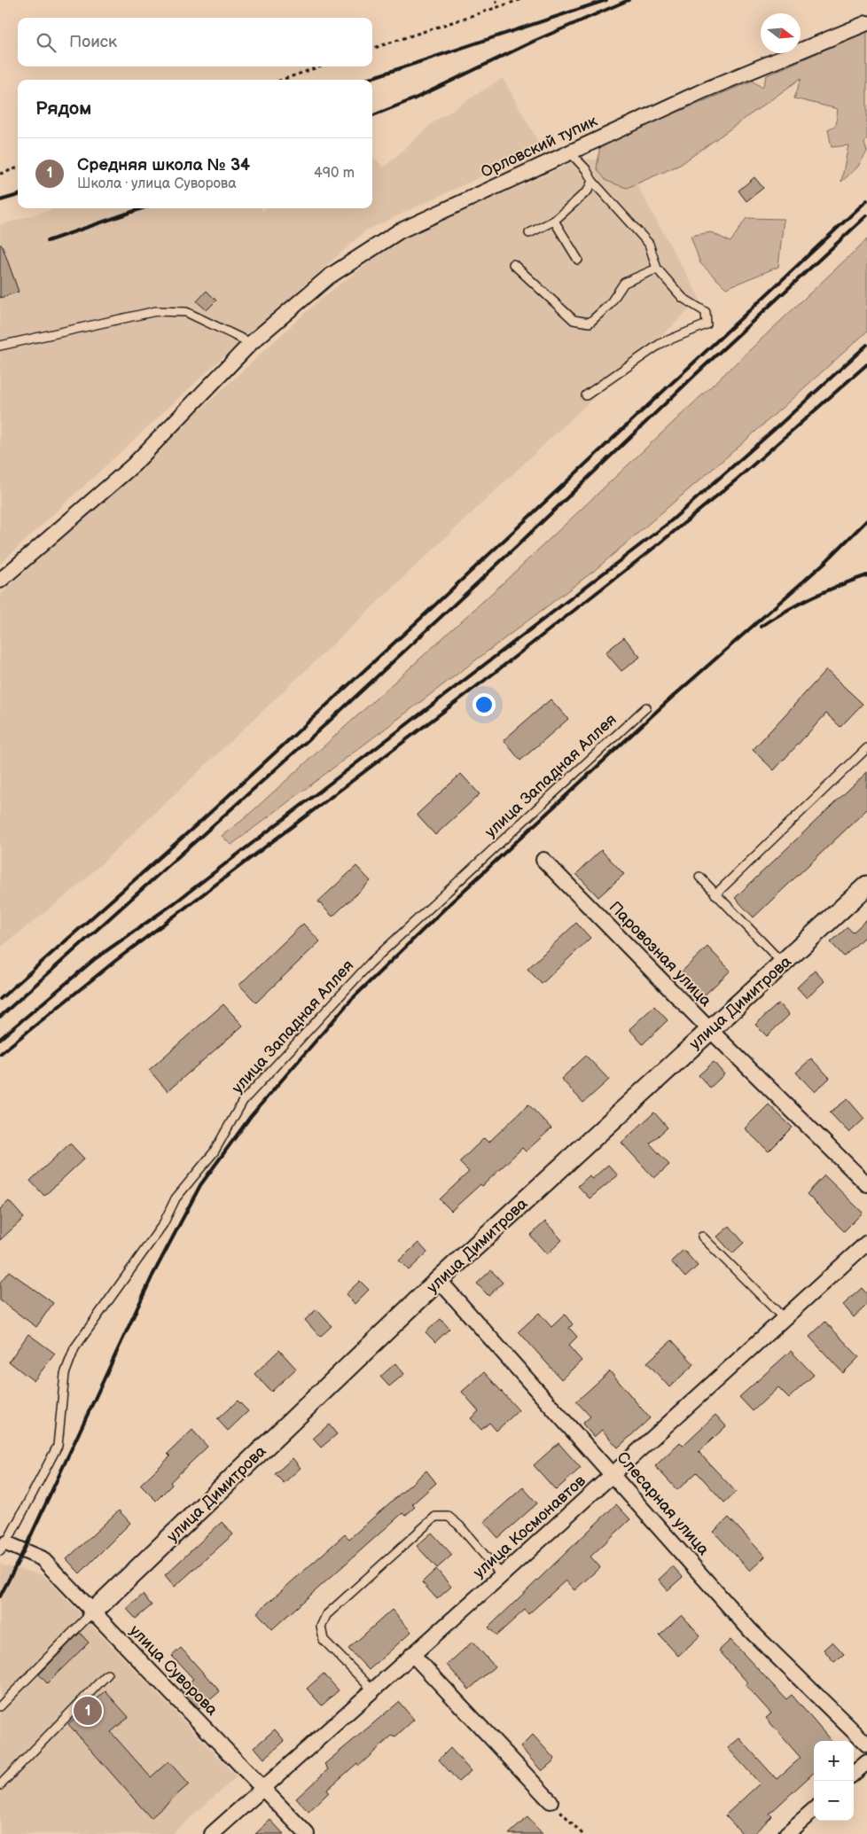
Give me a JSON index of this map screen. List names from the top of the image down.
{
  "streets": {
    "street": [
      "Орловский тупик",
      "Паровозная улица",
      "улица Димитрова",
      "Слесарная улица",
      "улица Космонавтов",
      "улица Суворова"
    ],
    "lane": ["улица Западная Аллея"]
  },
  "crossings": [
    ["улица Западная Аллея", "улица Суворова"],
    ["Паровозная улица", "улица Димитрова"],
    ["улица Димитрова", "Слесарная улица"],
    ["улица Димитрова", "улица Суворова"],
    ["Слесарная улица", "улица Космонавтов"],
    ["улица Космонавтов", "улица Суворова"]
  ],
  "north": "right",
  "page": {
    "search": "Поиск",
    "heading": "Рядом",
    "list": [
      {
        "mark": "1",
        "name": "Средняя школа № 34",
        "note": "Школа · улица Суворова",
        "value": "490 m"
      }
    ],
    "pins": "1",
    "map_buttons": ["+", "−"]
  }
}
